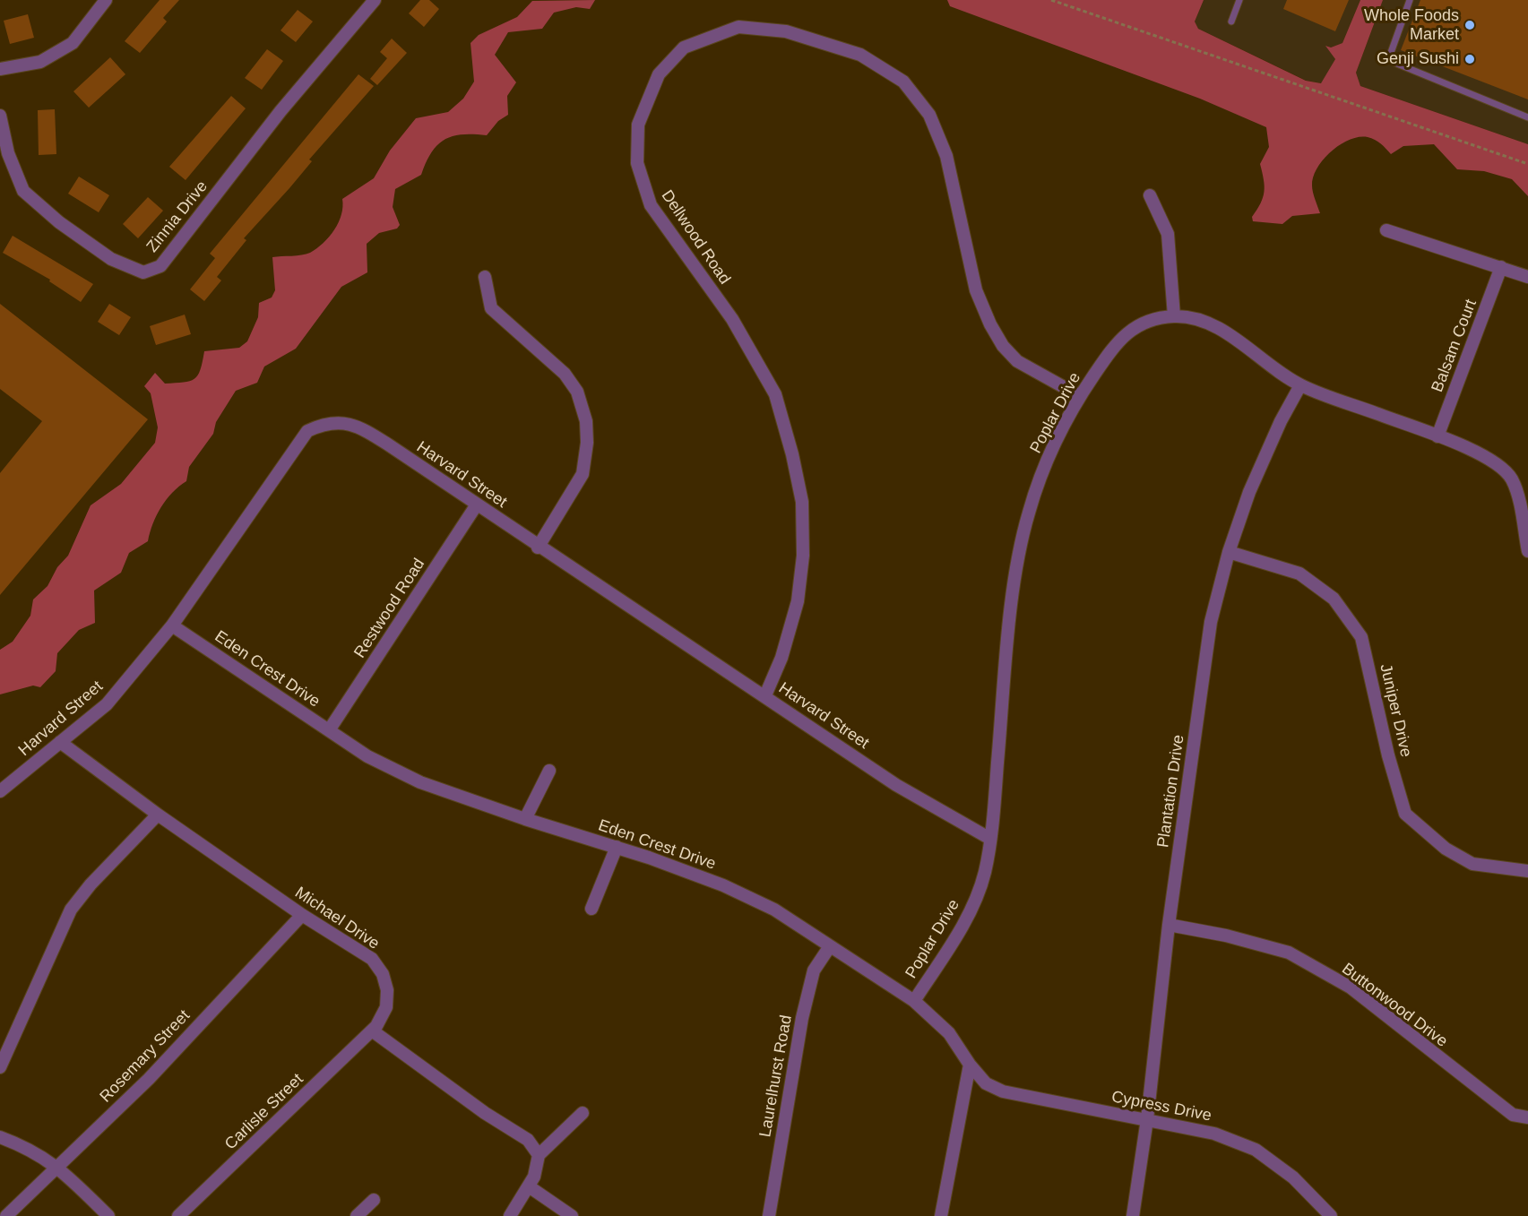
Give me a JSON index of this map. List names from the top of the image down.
{
  "streets": {
    "street": [
      "Zinnia Drive",
      "Dellwood Road",
      "Balsam Court",
      "Poplar Drive",
      "Harvard Street",
      "Restwood Road",
      "Eden Crest Drive",
      "Juniper Drive",
      "Plantation Drive",
      "Michael Drive",
      "Buttonwood Drive",
      "Rosemary Street",
      "Laurelhurst Road",
      "Cypress Drive",
      "Carlisle Street"
    ]
  },
  "crossings": [
    ["Dellwood Road", "Poplar Drive"],
    ["Dellwood Road", "Harvard Street"],
    ["Balsam Court", "Poplar Drive"],
    ["Poplar Drive", "Harvard Street"],
    ["Poplar Drive", "Eden Crest Drive"],
    ["Poplar Drive", "Plantation Drive"],
    ["Harvard Street", "Restwood Road"],
    ["Harvard Street", "Eden Crest Drive"],
    ["Harvard Street", "Michael Drive"],
    ["Restwood Road", "Eden Crest Drive"],
    ["Eden Crest Drive", "Laurelhurst Road"],
    ["Eden Crest Drive", "Cypress Drive"],
    ["Juniper Drive", "Plantation Drive"],
    ["Plantation Drive", "Buttonwood Drive"],
    ["Plantation Drive", "Cypress Drive"],
    ["Michael Drive", "Rosemary Street"],
    ["Michael Drive", "Carlisle Street"]
  ],
  "places": ["Whole Foods Market", "Genji Sushi"]
}
